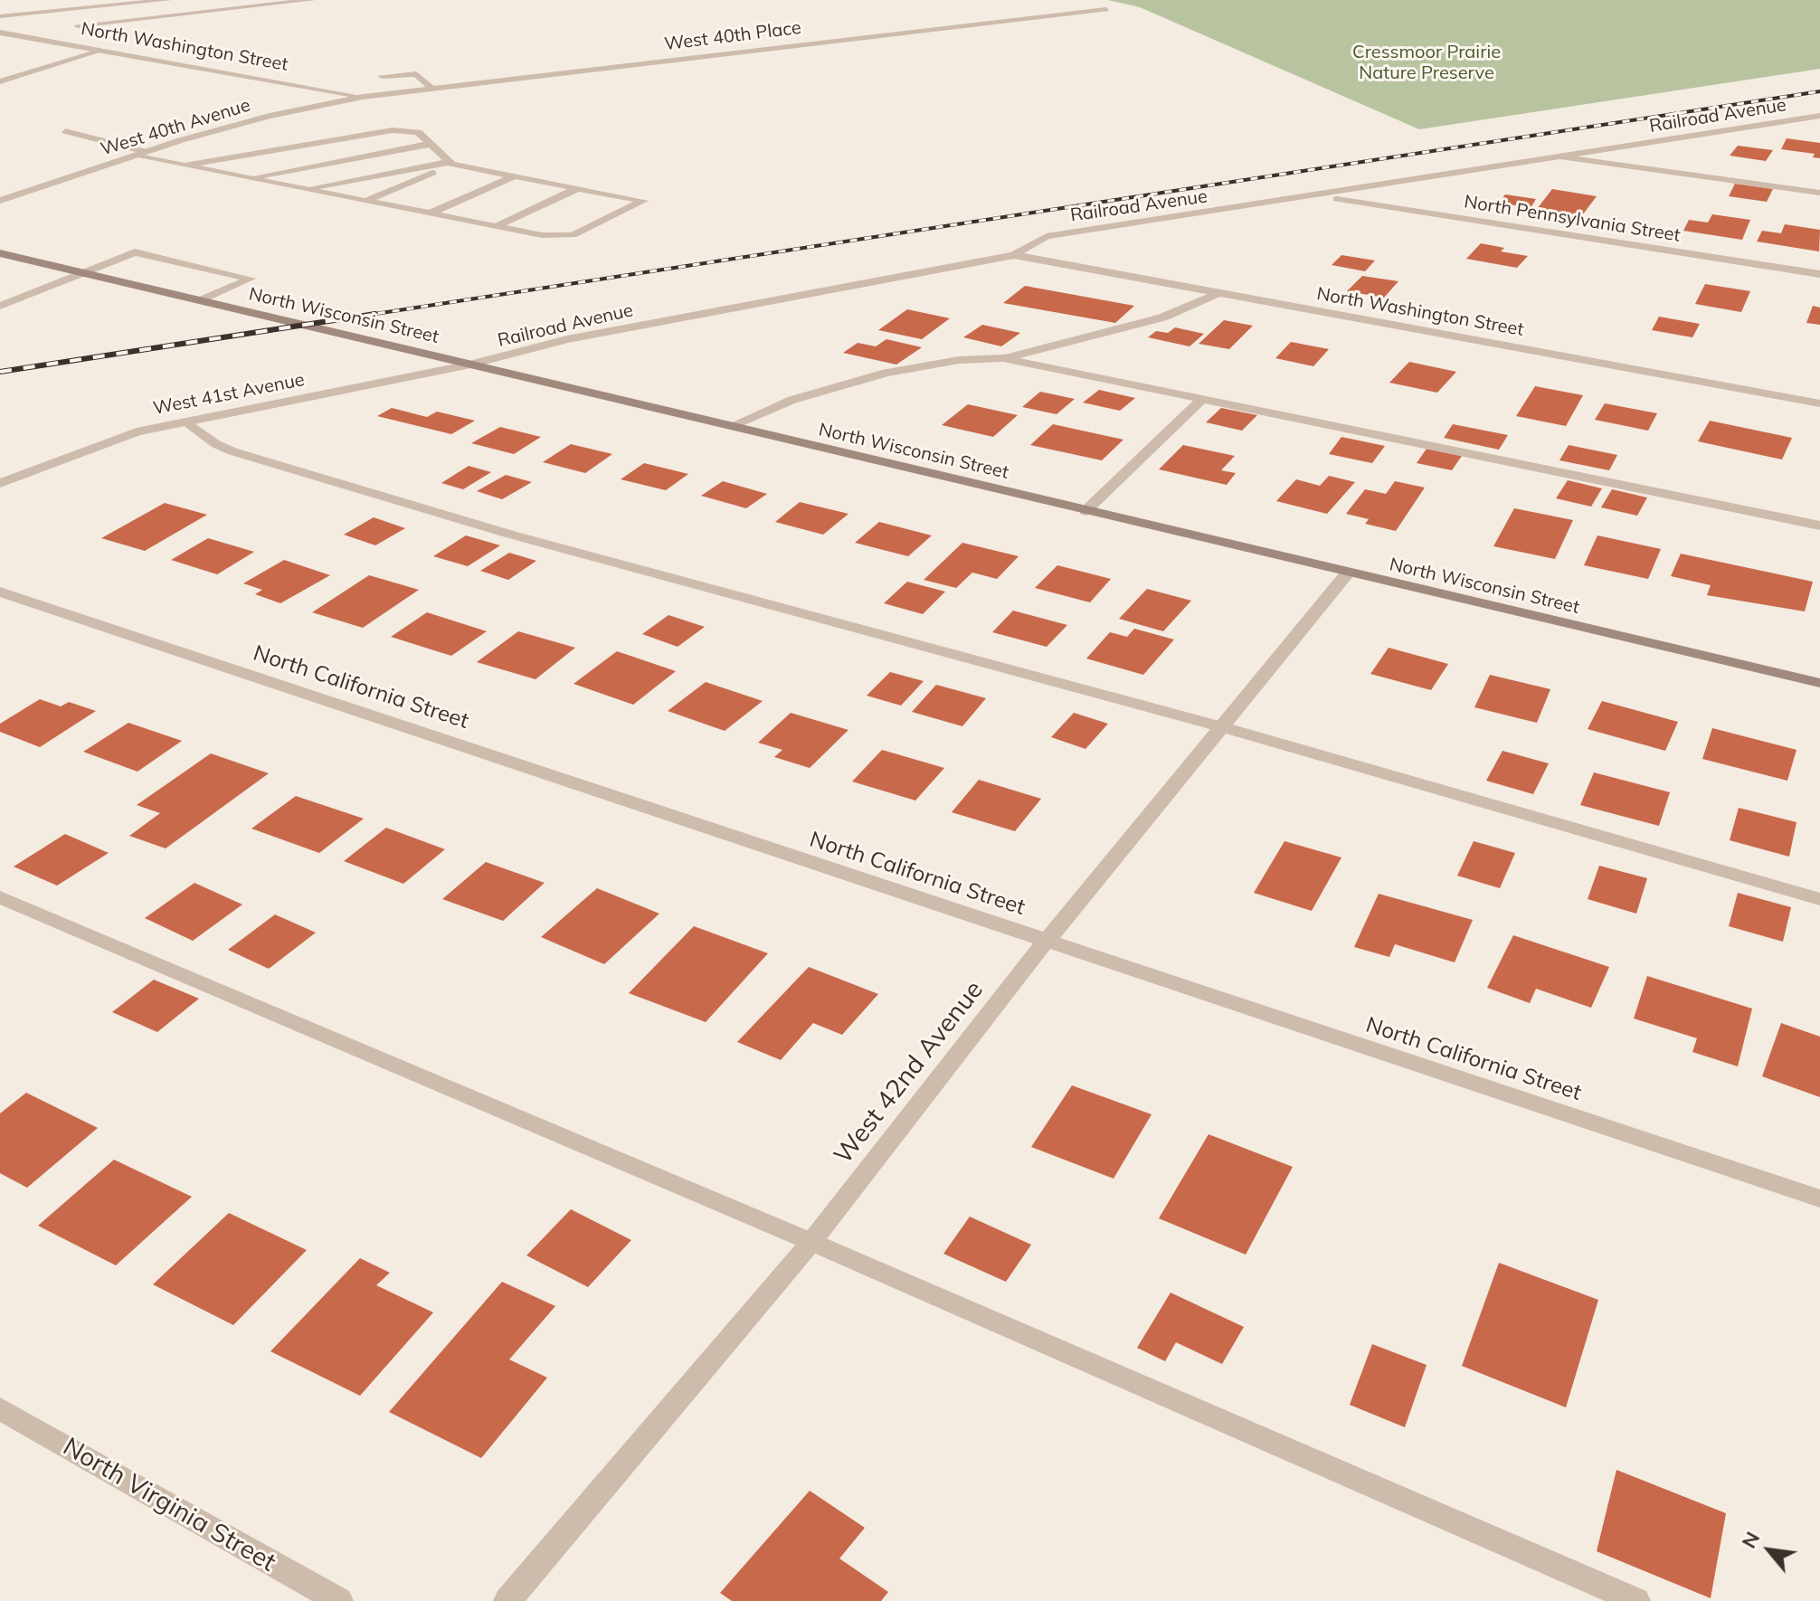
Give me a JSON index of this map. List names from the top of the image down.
{
  "streets": {
    "street": [
      "West 40th Place",
      "North Washington Street",
      "Railroad Avenue",
      "West 40th Avenue",
      "North Pennsylvania Street",
      "North Wisconsin Street",
      "West 41st Avenue",
      "North California Street",
      "West 42nd Avenue",
      "North Virginia Street"
    ]
  },
  "crossings": [
    ["West 40th Place", "North Washington Street"],
    ["West 40th Place", "West 40th Avenue"],
    ["North Washington Street", "Railroad Avenue"],
    ["North Washington Street", "West 40th Avenue"],
    ["Railroad Avenue", "North Pennsylvania Street"],
    ["Railroad Avenue", "North Wisconsin Street"],
    ["Railroad Avenue", "West 41st Avenue"],
    ["North Wisconsin Street", "West 41st Avenue"],
    ["North Wisconsin Street", "West 42nd Avenue"],
    ["North California Street", "West 42nd Avenue"]
  ],
  "parks": ["Cressmoor Prairie Nature Preserve"],
  "north": "top left"
}
